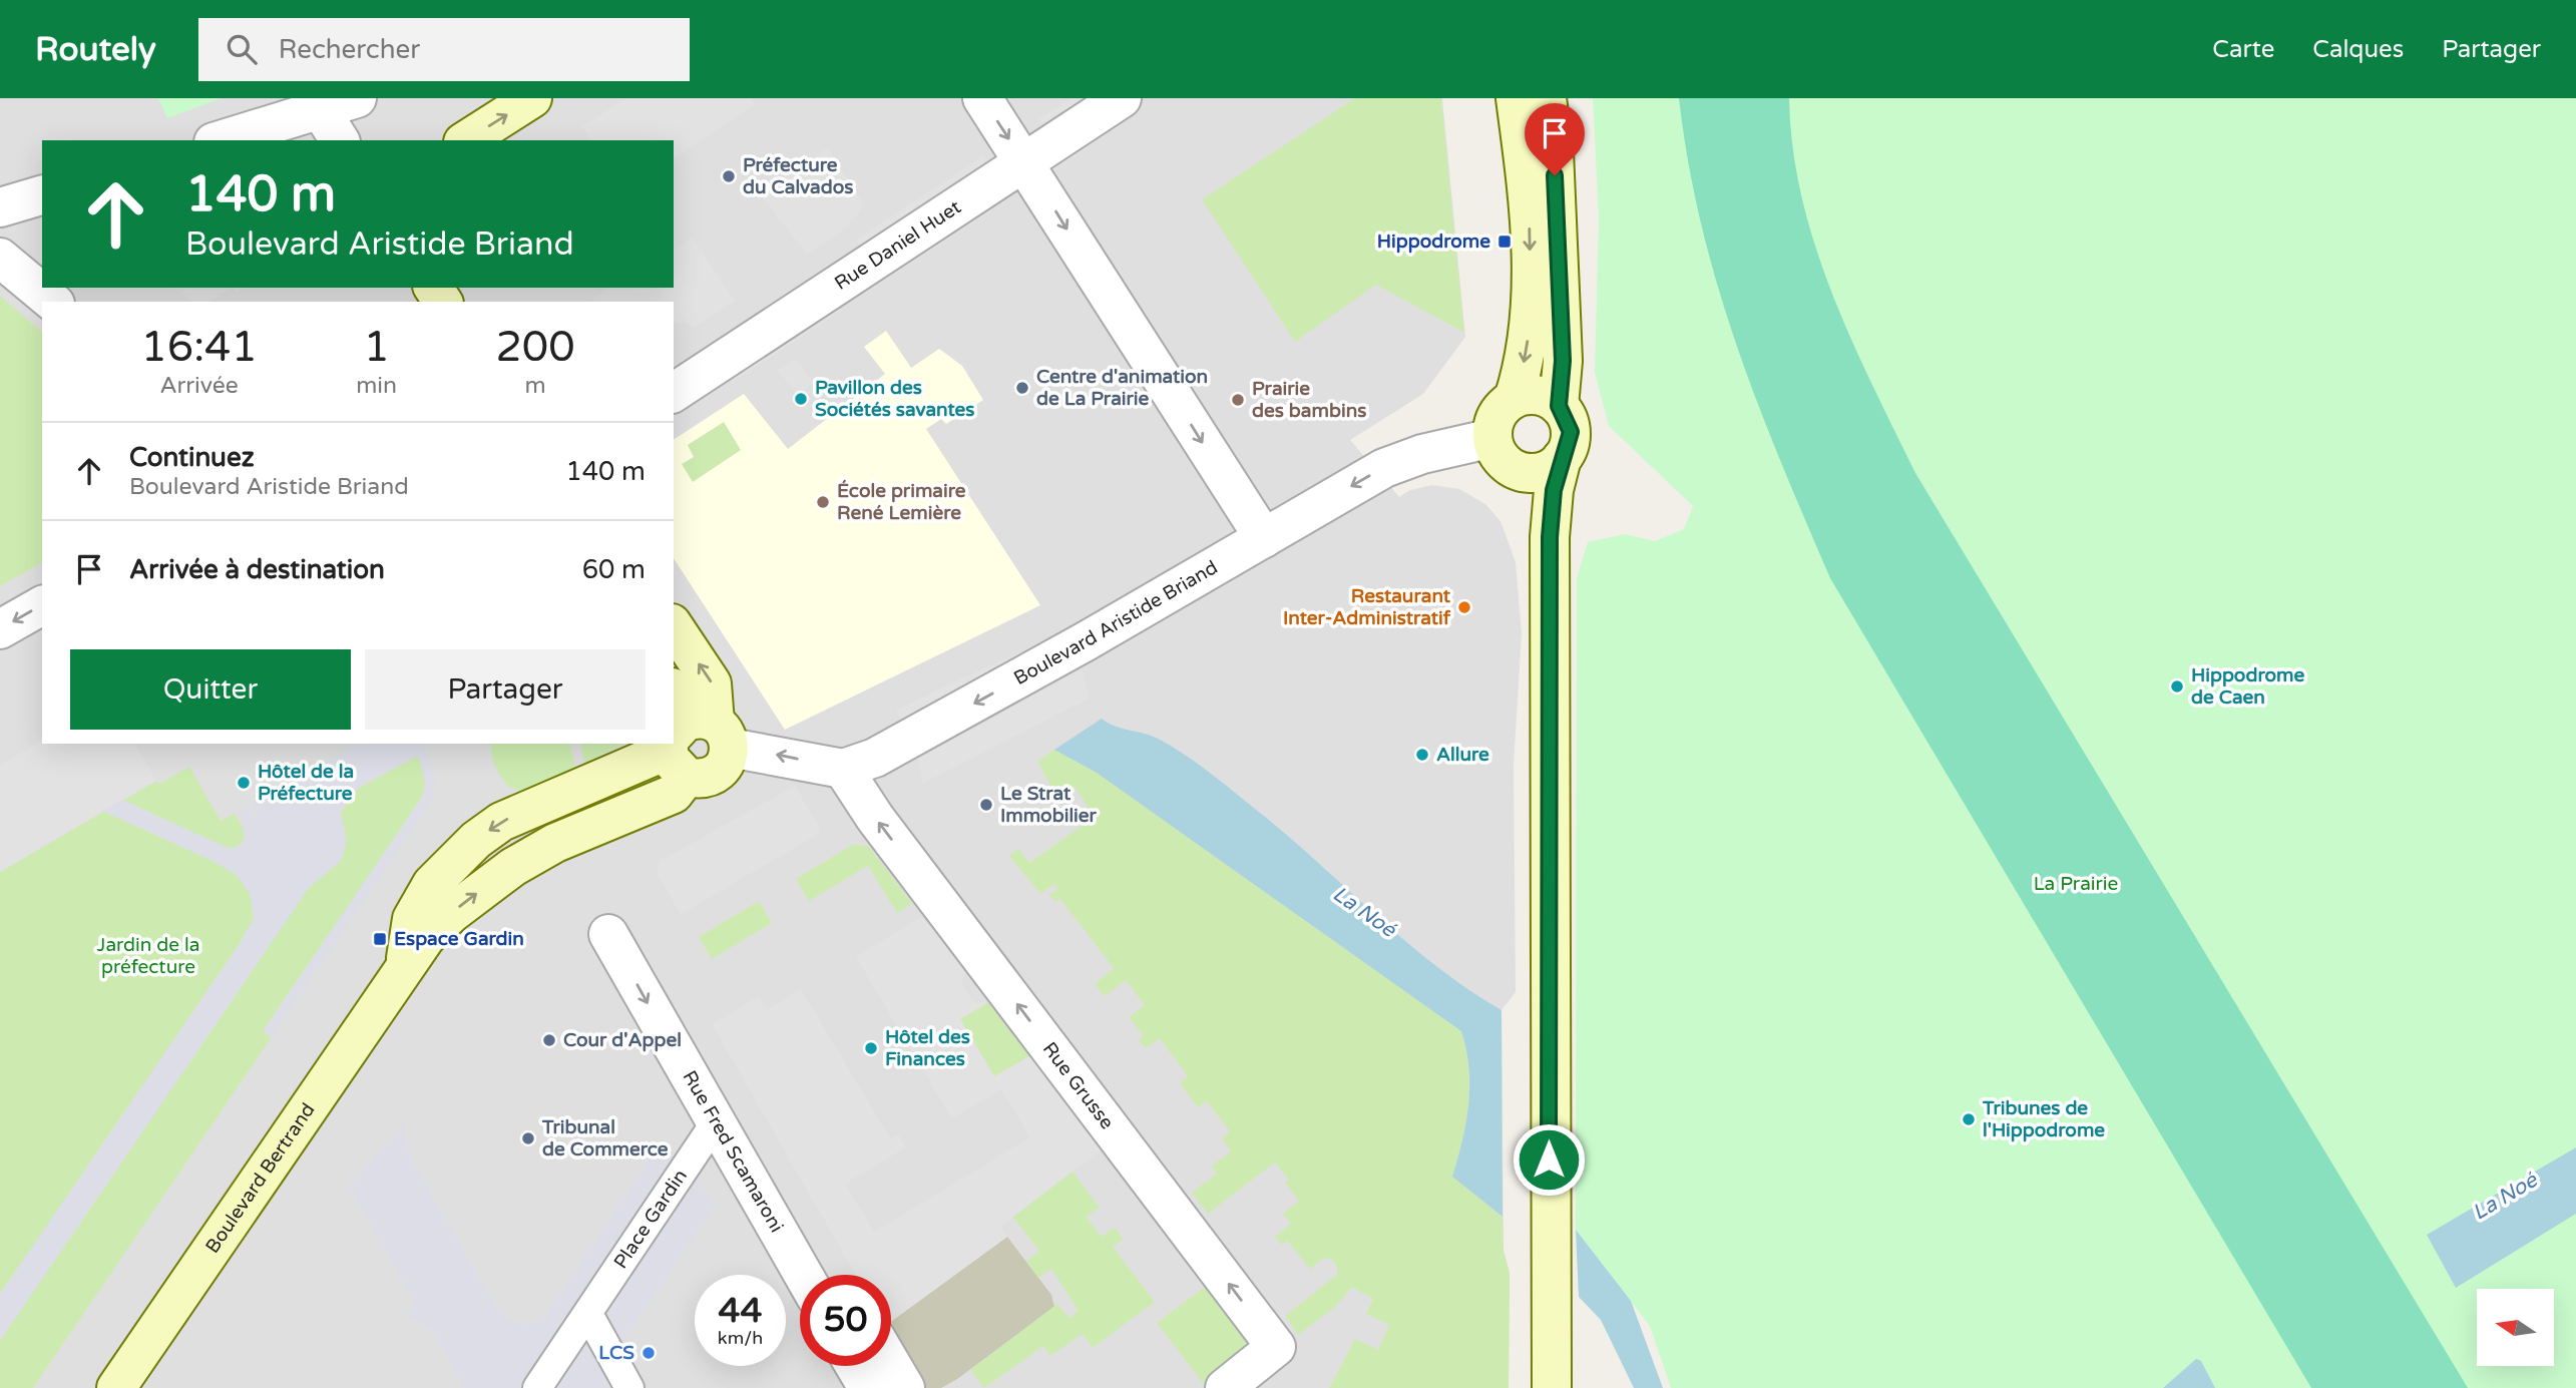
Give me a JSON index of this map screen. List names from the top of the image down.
{
  "streets": {
    "main road": ["Boulevard Aristide Briand", "Boulevard Bertrand"],
    "street": [
      "Rue Daniel Huet",
      "Rue Grusse",
      "Rue Fred Scamaroni",
      "Place Gardin"
    ]
  },
  "crossings": [
    ["Boulevard Aristide Briand", "Rue Grusse"],
    ["Boulevard Aristide Briand", "Boulevard Bertrand"],
    ["Rue Fred Scamaroni", "Place Gardin"]
  ],
  "one_way": ["Boulevard Aristide Briand", "Rue Grusse", "Rue Fred Scamaroni"],
  "water": ["La Noé"],
  "parks": ["La Prairie", "Jardin de la préfecture"],
  "places": {
    "other": [
      "Préfecture du Calvados",
      "Centre d'animation de La Prairie",
      "Pavillon des Sociétés savantes",
      "Prairie des bambins",
      "École primaire René Lemière",
      "Restaurant Inter-Administratif",
      "Hippodrome de Caen",
      "Allure",
      "Hôtel de la Préfecture",
      "Le Strat Immobilier",
      "Cour d'Appel",
      "Hôtel des Finances",
      "Tribunes de l'Hippodrome",
      "Tribunal de Commerce",
      "LCS"
    ],
    "transit": ["Hippodrome", "Espace Gardin"]
  },
  "north": "left",
  "page": {
    "header": "Routely",
    "search": "Rechercher",
    "nav": ["Carte", "Calques", "Partager"],
    "turn": ["140 m", "Boulevard Aristide Briand"],
    "eta": [
      "16:41",
      "Arrivée",
      "1",
      "min",
      "200",
      "m"
    ],
    "list": [
      {
        "name": "Continuez",
        "note": "Boulevard Aristide Briand",
        "value": "140 m"
      },
      {
        "name": "Arrivée à destination",
        "value": "60 m"
      }
    ],
    "buttons": ["Quitter", "Partager"],
    "speed": "44 km/h",
    "limit": "50"
  }
}
